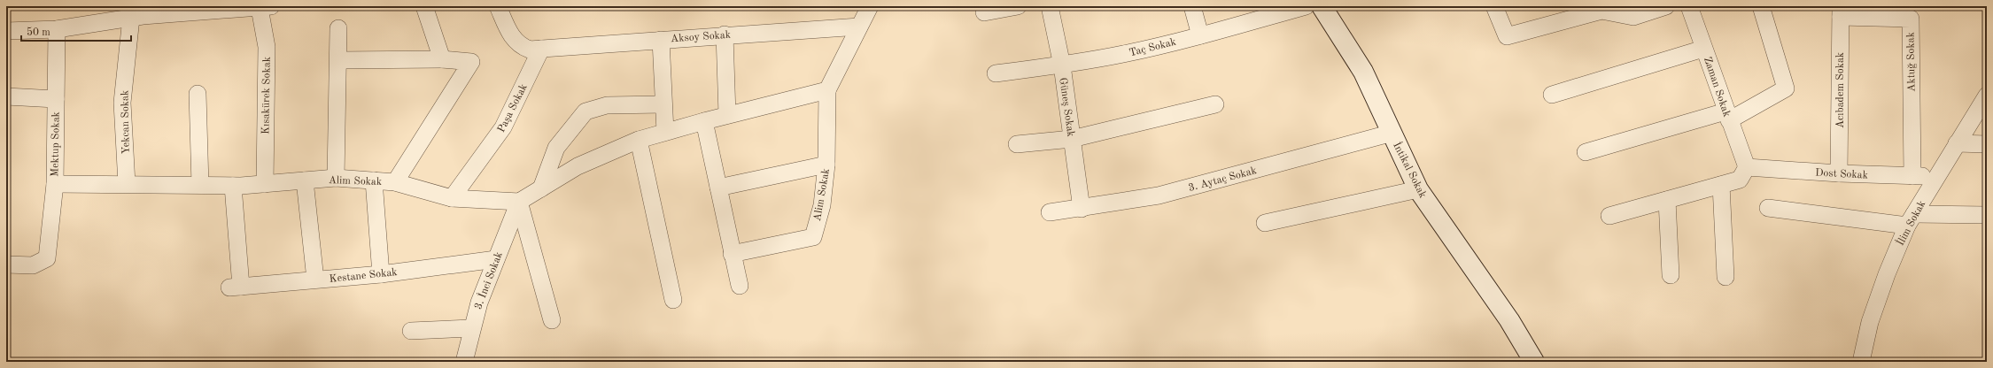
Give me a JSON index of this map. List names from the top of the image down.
{
  "streets": {
    "street": [
      "Aksoy Sokak",
      "Taç Sokak",
      "Aktuğ Sokak",
      "Zaman Sokak",
      "Acıbadem Sokak",
      "Kısakürek Sokak",
      "Güneş Sokak",
      "Paşa Sokak",
      "Yekcan Sokak",
      "Mektup Sokak",
      "İntikal Sokak",
      "Dost Sokak",
      "3. Aytaç Sokak",
      "Alim Sokak",
      "İlim Sokak",
      "Kestane Sokak",
      "3. İnci Sokak"
    ]
  },
  "crossings": [
    ["Aksoy Sokak", "Paşa Sokak"],
    ["Aksoy Sokak", "Alim Sokak"],
    ["Taç Sokak", "Güneş Sokak"],
    ["Aktuğ Sokak", "Acıbadem Sokak"],
    ["Aktuğ Sokak", "Dost Sokak"],
    ["Zaman Sokak", "Dost Sokak"],
    ["Acıbadem Sokak", "Dost Sokak"],
    ["Kısakürek Sokak", "Alim Sokak"],
    ["Güneş Sokak", "3. Aytaç Sokak"],
    ["Paşa Sokak", "Alim Sokak"],
    ["Yekcan Sokak", "Alim Sokak"],
    ["Mektup Sokak", "Alim Sokak"],
    ["İntikal Sokak", "3. Aytaç Sokak"],
    ["Dost Sokak", "İlim Sokak"],
    ["Alim Sokak", "Kestane Sokak"],
    ["Alim Sokak", "3. İnci Sokak"],
    ["Kestane Sokak", "3. İnci Sokak"]
  ],
  "scale_bar": "50 m"
}
